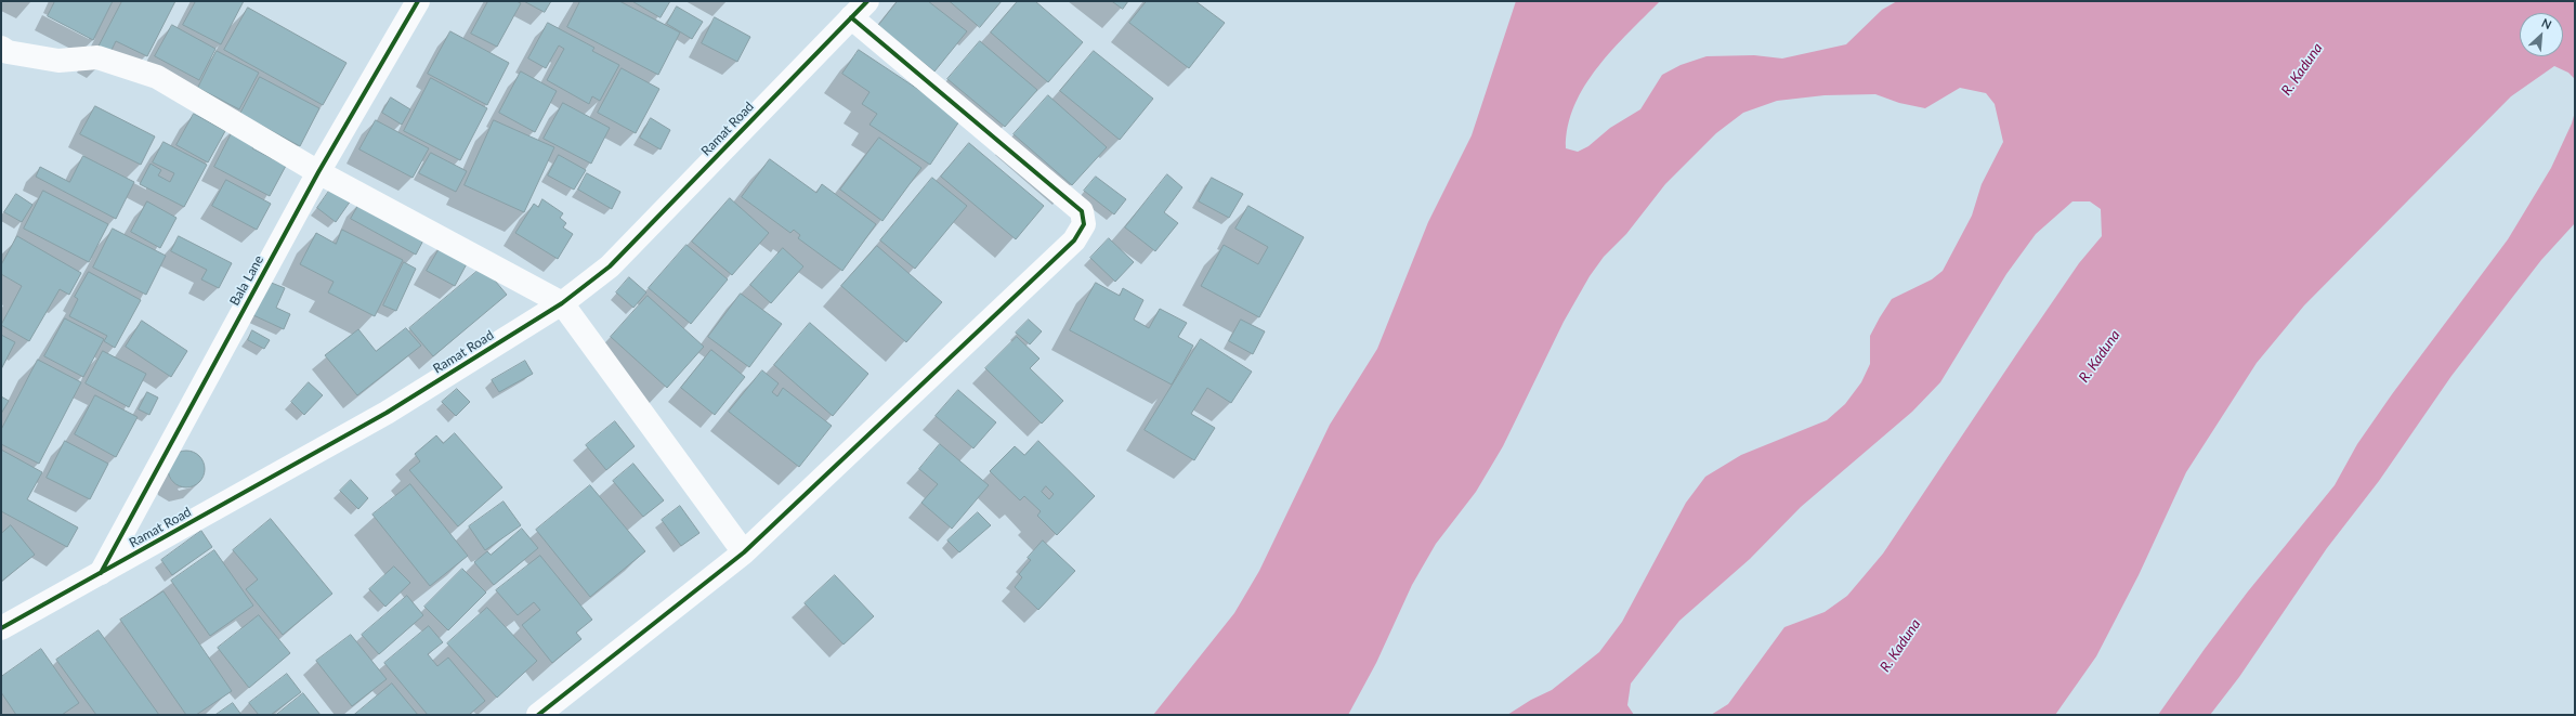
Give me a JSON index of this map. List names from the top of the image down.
{
  "streets": {
    "street": ["Ramat Road", "Bala Lane"]
  },
  "crossings": [
    ["Ramat Road", "Bala Lane"]
  ],
  "water": ["R. Kaduna"],
  "north": "top right"
}
